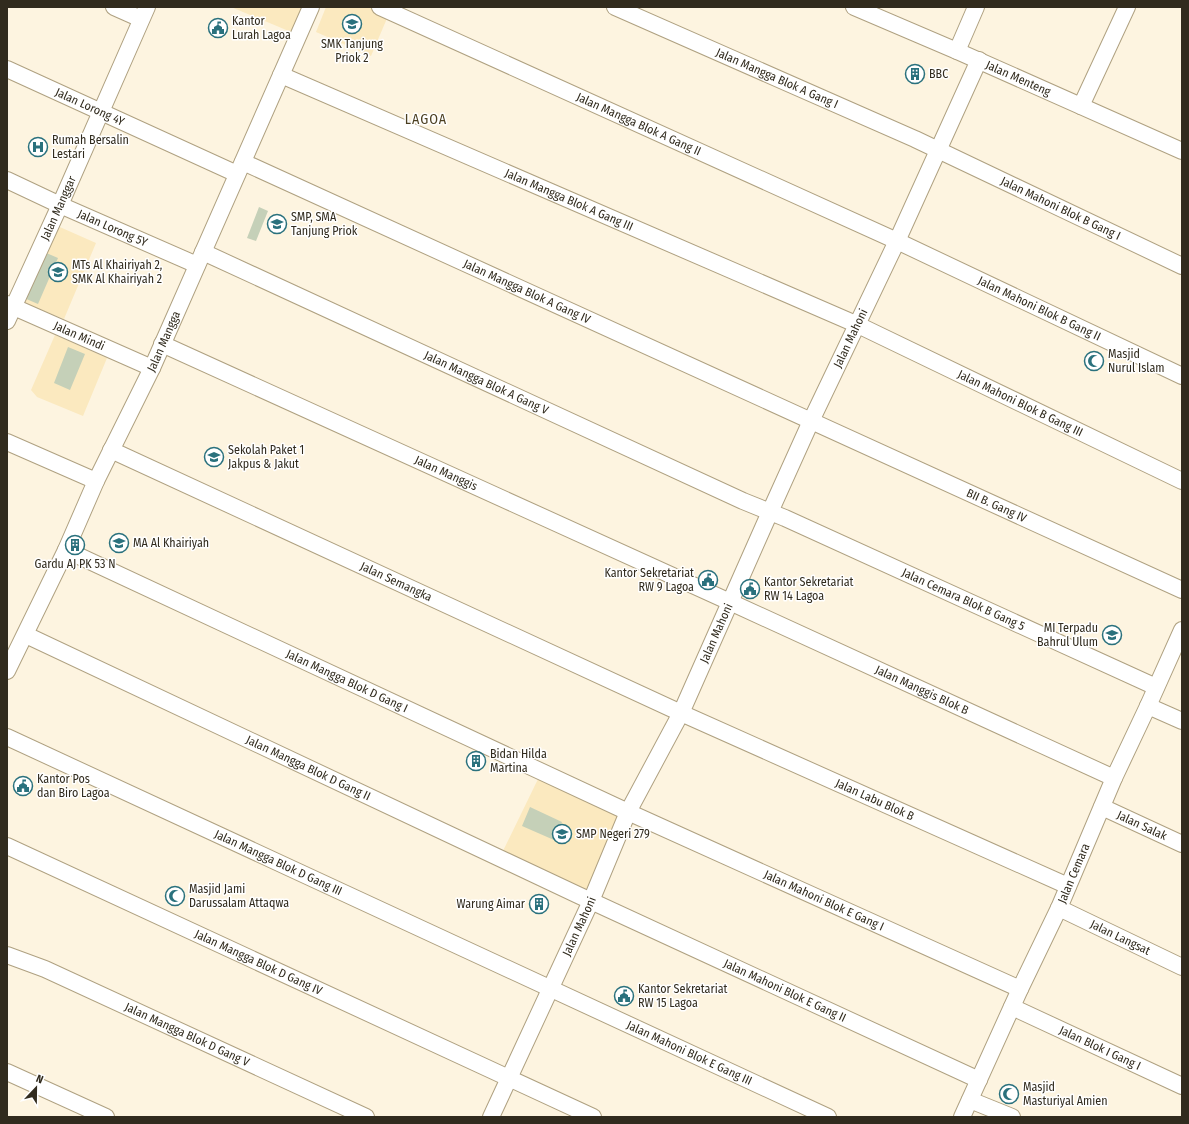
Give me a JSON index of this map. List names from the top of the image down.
{
  "streets": {
    "street": [
      "Jalan Mangga Blok A Gang I",
      "Jalan Menteng",
      "Jalan Lorong 4Y",
      "Jalan Mangga Blok A Gang II",
      "Jalan Mangga Blok A Gang III",
      "Jalan Manggar",
      "Jalan Mahoni Blok B Gang I",
      "Jalan Lorong 5Y",
      "Jalan Mangga Blok A Gang IV",
      "Jalan Mahoni Blok B Gang II",
      "Jalan Mindi",
      "Jalan Mahoni",
      "Jalan Mangga",
      "Jalan Mangga Blok A Gang V",
      "Jalan Mahoni Blok B Gang III",
      "Jalan Manggis",
      "BII B. Gang IV",
      "Jalan Semangka",
      "Jalan Cemara Blok B Gang 5",
      "Jalan Mangga Blok D Gang I",
      "Jalan Manggis Blok B",
      "Jalan Mangga Blok D Gang II",
      "Jalan Labu Blok B",
      "Jalan Salak",
      "Jalan Mangga Blok D Gang III",
      "Jalan Cemara",
      "Jalan Mahoni Blok E Gang I",
      "Jalan Langsat",
      "Jalan Mangga Blok D Gang IV",
      "Jalan Mahoni Blok E Gang II",
      "Jalan Mangga Blok D Gang V",
      "Jalan Blok I Gang I",
      "Jalan Mahoni Blok E Gang III"
    ]
  },
  "crossings": [
    ["Jalan Mangga Blok A Gang I", "Jalan Mahoni Blok B Gang I"],
    ["Jalan Mangga Blok A Gang I", "Jalan Mahoni"],
    ["Jalan Menteng", "Jalan Mahoni"],
    ["Jalan Lorong 4Y", "Jalan Manggar"],
    ["Jalan Lorong 4Y", "Jalan Mangga Blok A Gang IV"],
    ["Jalan Lorong 4Y", "Jalan Mangga"],
    ["Jalan Mangga Blok A Gang II", "Jalan Mahoni Blok B Gang II"],
    ["Jalan Mangga Blok A Gang II", "Jalan Mahoni"],
    ["Jalan Mangga Blok A Gang III", "Jalan Mahoni"],
    ["Jalan Mangga Blok A Gang III", "Jalan Mangga"],
    ["Jalan Mangga Blok A Gang III", "Jalan Mahoni Blok B Gang III"],
    ["Jalan Manggar", "Jalan Lorong 5Y"],
    ["Jalan Manggar", "Jalan Mindi"],
    ["Jalan Mahoni Blok B Gang I", "Jalan Mahoni"],
    ["Jalan Lorong 5Y", "Jalan Mangga"],
    ["Jalan Lorong 5Y", "Jalan Mangga Blok A Gang V"],
    ["Jalan Mangga Blok A Gang IV", "Jalan Mahoni"],
    ["Jalan Mangga Blok A Gang IV", "Jalan Mangga"],
    ["Jalan Mangga Blok A Gang IV", "BII B. Gang IV"],
    ["Jalan Mahoni Blok B Gang II", "Jalan Mahoni"],
    ["Jalan Mindi", "Jalan Mangga"],
    ["Jalan Mahoni", "Jalan Mangga Blok A Gang V"],
    ["Jalan Mahoni", "Jalan Mahoni Blok B Gang III"],
    ["Jalan Mahoni", "Jalan Manggis"],
    ["Jalan Mahoni", "BII B. Gang IV"],
    ["Jalan Mahoni", "Jalan Semangka"],
    ["Jalan Mahoni", "Jalan Cemara Blok B Gang 5"],
    ["Jalan Mahoni", "Jalan Mangga Blok D Gang I"],
    ["Jalan Mahoni", "Jalan Manggis Blok B"],
    ["Jalan Mahoni", "Jalan Mangga Blok D Gang II"],
    ["Jalan Mahoni", "Jalan Labu Blok B"],
    ["Jalan Mahoni", "Jalan Mangga Blok D Gang III"],
    ["Jalan Mahoni", "Jalan Mahoni Blok E Gang I"],
    ["Jalan Mahoni", "Jalan Mangga Blok D Gang IV"],
    ["Jalan Mahoni", "Jalan Mahoni Blok E Gang II"],
    ["Jalan Mahoni", "Jalan Mahoni Blok E Gang III"],
    ["Jalan Mangga", "Jalan Mangga Blok A Gang V"],
    ["Jalan Mangga", "Jalan Manggis"],
    ["Jalan Mangga", "Jalan Semangka"],
    ["Jalan Mangga", "Jalan Mangga Blok D Gang I"],
    ["Jalan Mangga", "Jalan Mangga Blok D Gang II"],
    ["Jalan Mangga Blok A Gang V", "Jalan Cemara Blok B Gang 5"],
    ["Jalan Manggis", "Jalan Manggis Blok B"],
    ["Jalan Semangka", "Jalan Labu Blok B"],
    ["Jalan Cemara Blok B Gang 5", "Jalan Cemara"],
    ["Jalan Mangga Blok D Gang I", "Jalan Mahoni Blok E Gang I"],
    ["Jalan Manggis Blok B", "Jalan Cemara"],
    ["Jalan Mangga Blok D Gang II", "Jalan Mahoni Blok E Gang II"],
    ["Jalan Labu Blok B", "Jalan Cemara"],
    ["Jalan Salak", "Jalan Cemara"],
    ["Jalan Mangga Blok D Gang III", "Jalan Mahoni Blok E Gang III"],
    ["Jalan Cemara", "Jalan Mahoni Blok E Gang I"],
    ["Jalan Cemara", "Jalan Langsat"],
    ["Jalan Cemara", "Jalan Mahoni Blok E Gang II"],
    ["Jalan Cemara", "Jalan Blok I Gang I"]
  ],
  "districts": ["LAGOA"],
  "places": {
    "school or university": [
      "SMK Tanjung Priok 2",
      "SMP, SMA Tanjung Priok",
      "MTs Al Khairiyah 2, SMK Al Khairiyah 2",
      "Sekolah Paket 1 Jakpus & Jakut",
      "MA Al Khairiyah",
      "MI Terpadu Bahrul Ulum",
      "SMP Negeri 279"
    ],
    "public building": [
      "Kantor Lurah Lagoa",
      "Kantor Sekretariat RW 9 Lagoa",
      "Kantor Sekretariat RW 14 Lagoa",
      "Kantor Pos dan Biro Lagoa",
      "Kantor Sekretariat RW 15 Lagoa"
    ],
    "building": [
      "BBC",
      "Gardu AJ PK 53 N",
      "Bidan Hilda Martina",
      "Warung Aimar"
    ],
    "hospital": ["Rumah Bersalin Lestari"],
    "mosque": ["Masjid Nurul Islam", "Masjid Jami Darussalam Attaqwa", "Masjid Masturiyal Amien"]
  },
  "north": "top"
}
